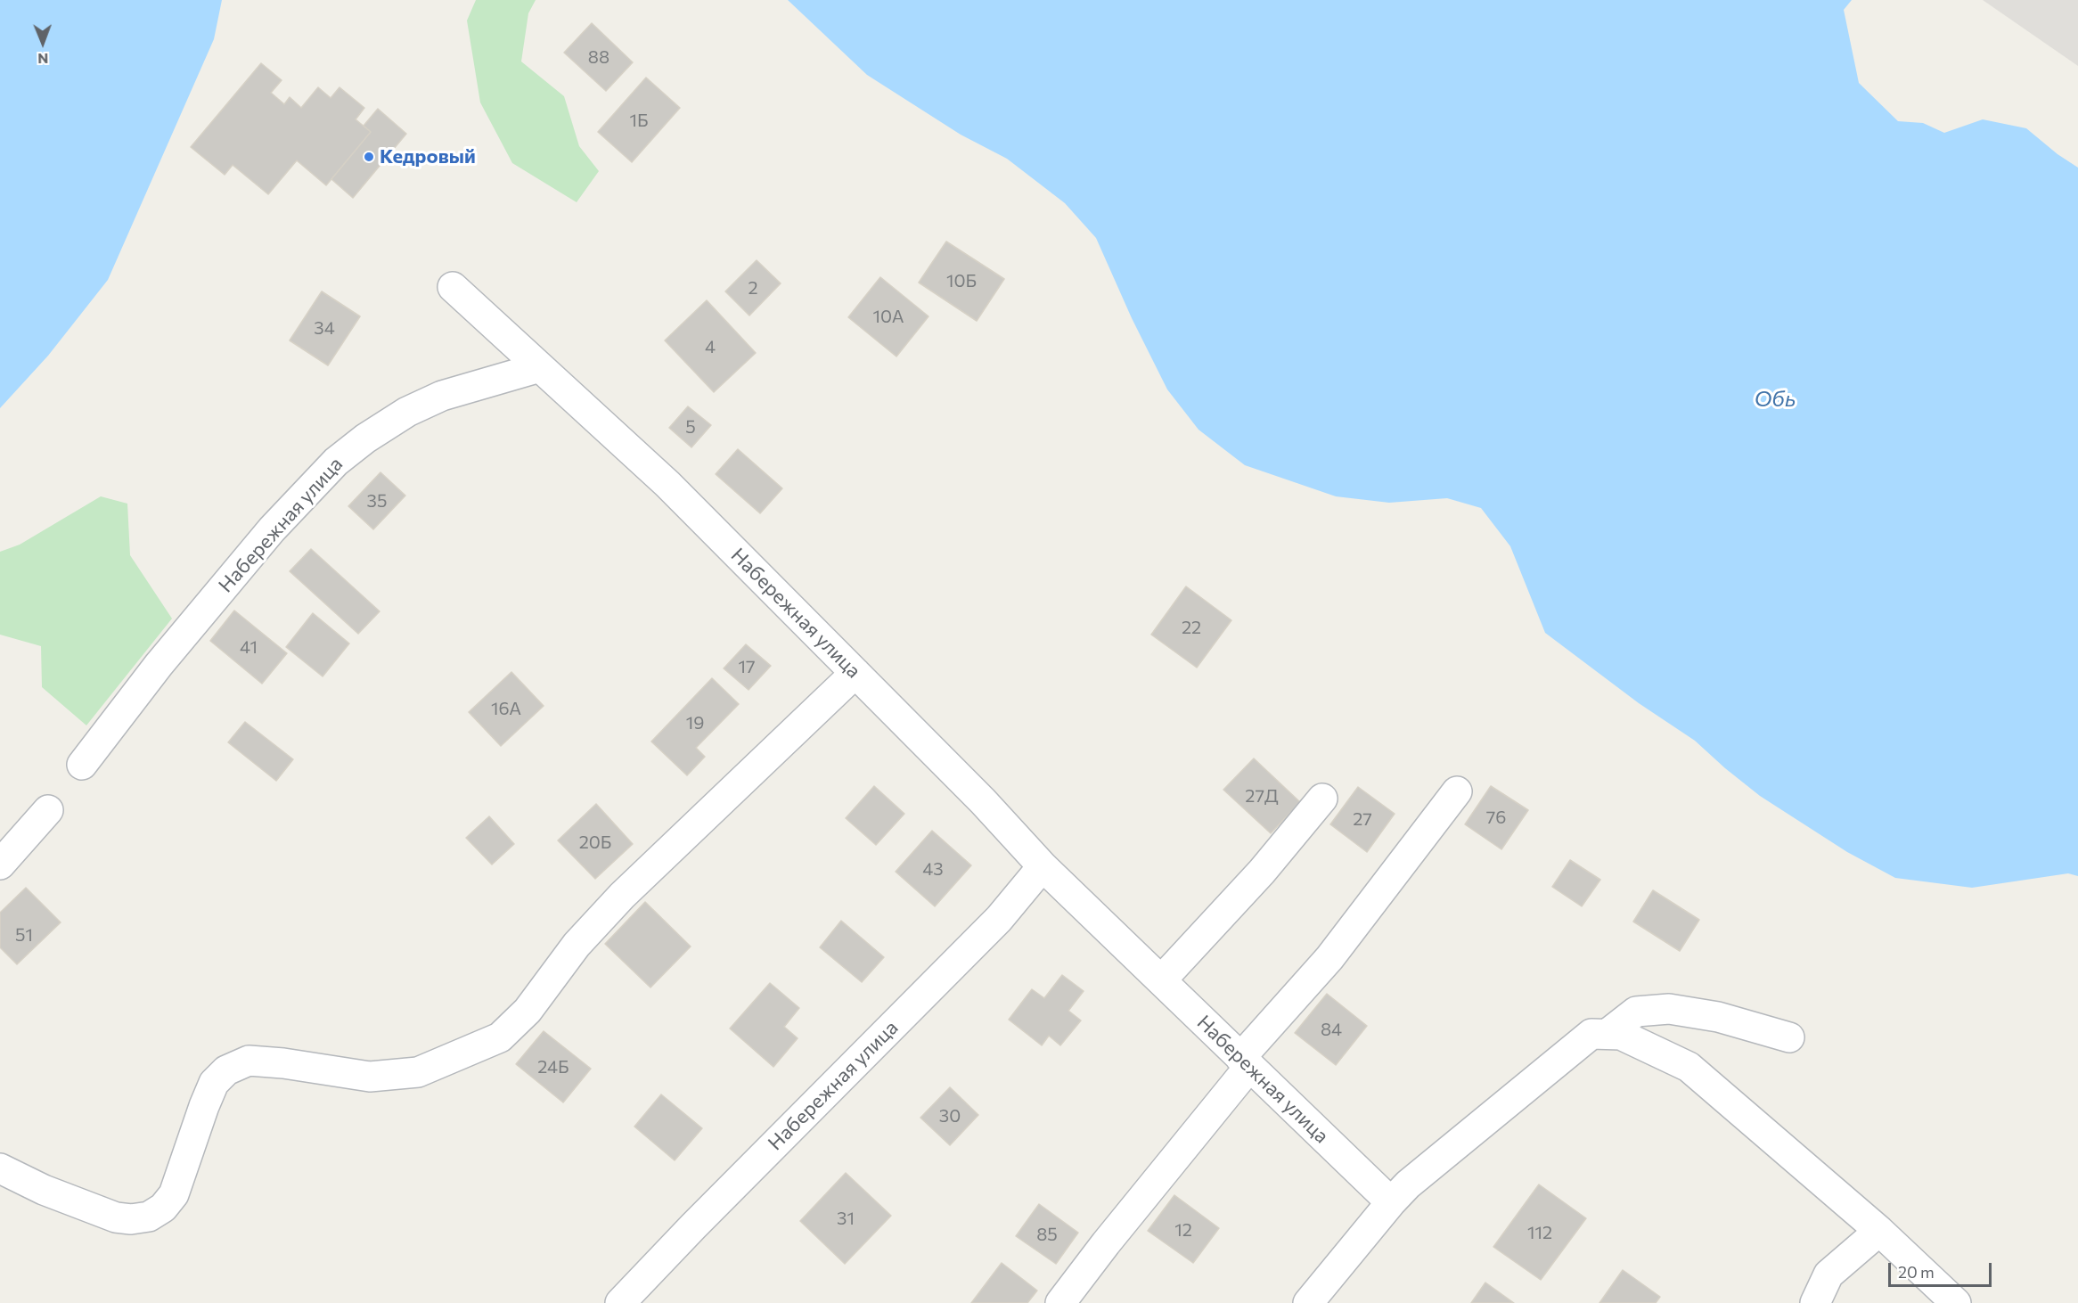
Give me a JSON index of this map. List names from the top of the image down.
{
  "streets": {
    "street": ["Набережная улица"]
  },
  "water": ["Обь"],
  "places": ["Кедровый"],
  "house_numbers": [
    "88",
    "1Б",
    "10Б",
    "2",
    "10А",
    "34",
    "4",
    "5",
    "35",
    "22",
    "41",
    "17",
    "16А",
    "19",
    "27Д",
    "76",
    "27",
    "20Б",
    "43",
    "51",
    "84",
    "24Б",
    "30",
    "31",
    "12",
    "112",
    "85"
  ],
  "scale_bar": "20 m",
  "north": "bottom"
}
